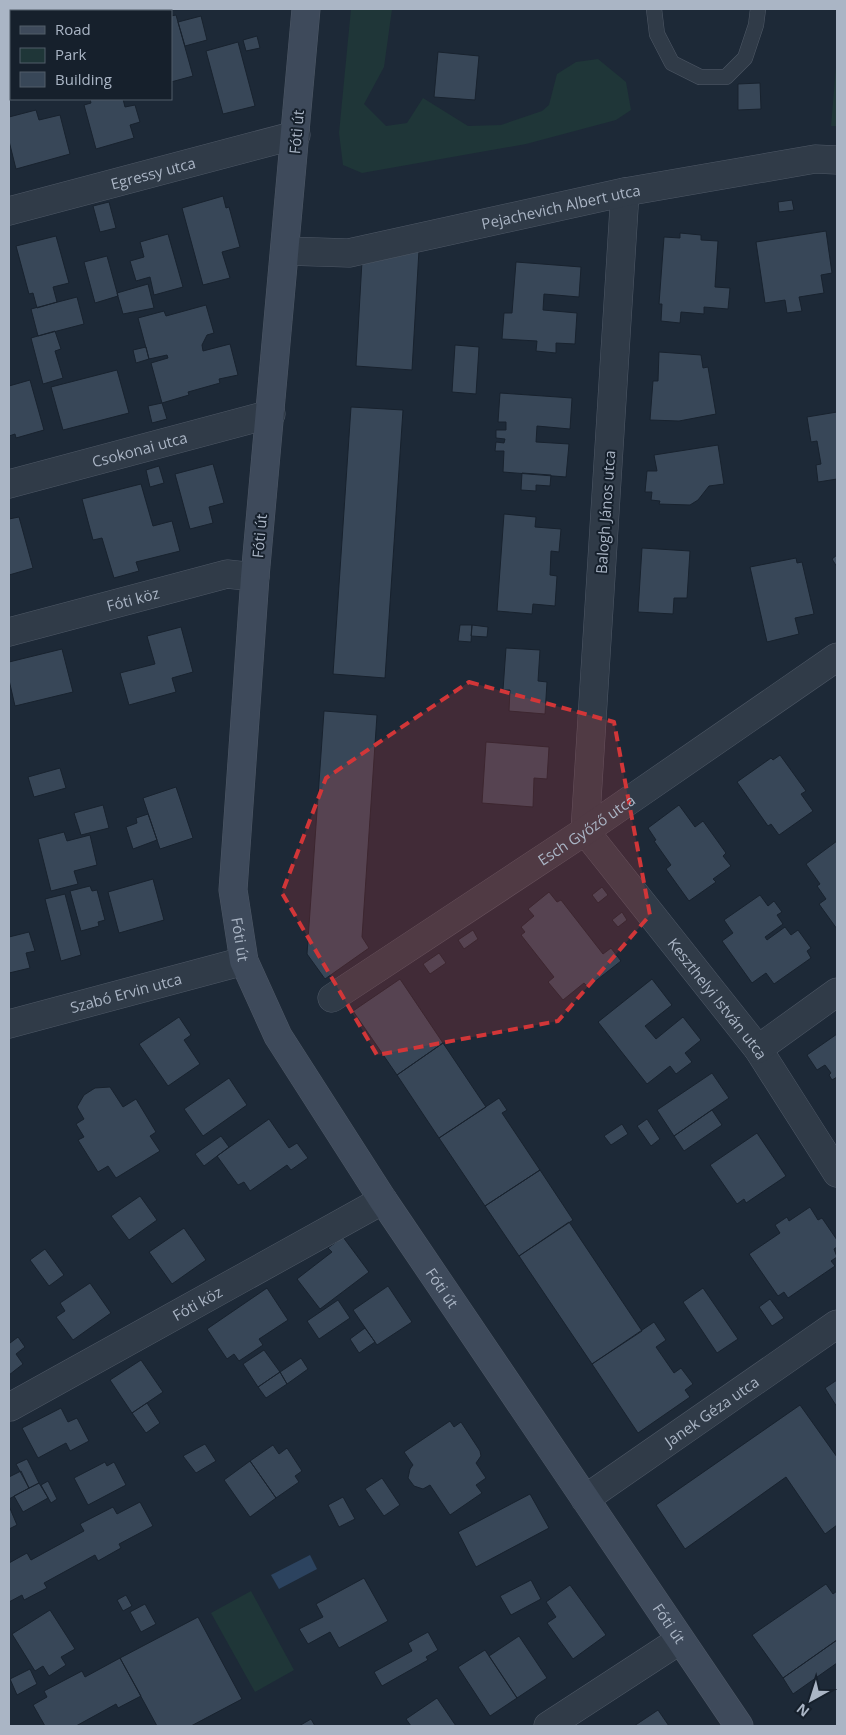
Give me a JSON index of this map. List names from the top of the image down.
{
  "streets": {
    "main road": ["Fóti út"],
    "street": [
      "Egressy utca",
      "Pejachevich Albert utca",
      "Csokonai utca",
      "Balogh János utca",
      "Fóti köz",
      "Esch Győző utca",
      "Szabó Ervin utca",
      "Keszthelyi István utca",
      "Janek Géza utca"
    ]
  },
  "crossings": [
    ["Fóti út", "Egressy utca"],
    ["Fóti út", "Pejachevich Albert utca"],
    ["Fóti út", "Csokonai utca"],
    ["Fóti út", "Fóti köz"],
    ["Fóti út", "Szabó Ervin utca"],
    ["Fóti út", "Janek Géza utca"],
    ["Pejachevich Albert utca", "Balogh János utca"],
    ["Balogh János utca", "Esch Győző utca"],
    ["Balogh János utca", "Keszthelyi István utca"],
    ["Esch Győző utca", "Keszthelyi István utca"]
  ],
  "legend": ["Road", "Park", "Building"],
  "north": "bottom left"
}
